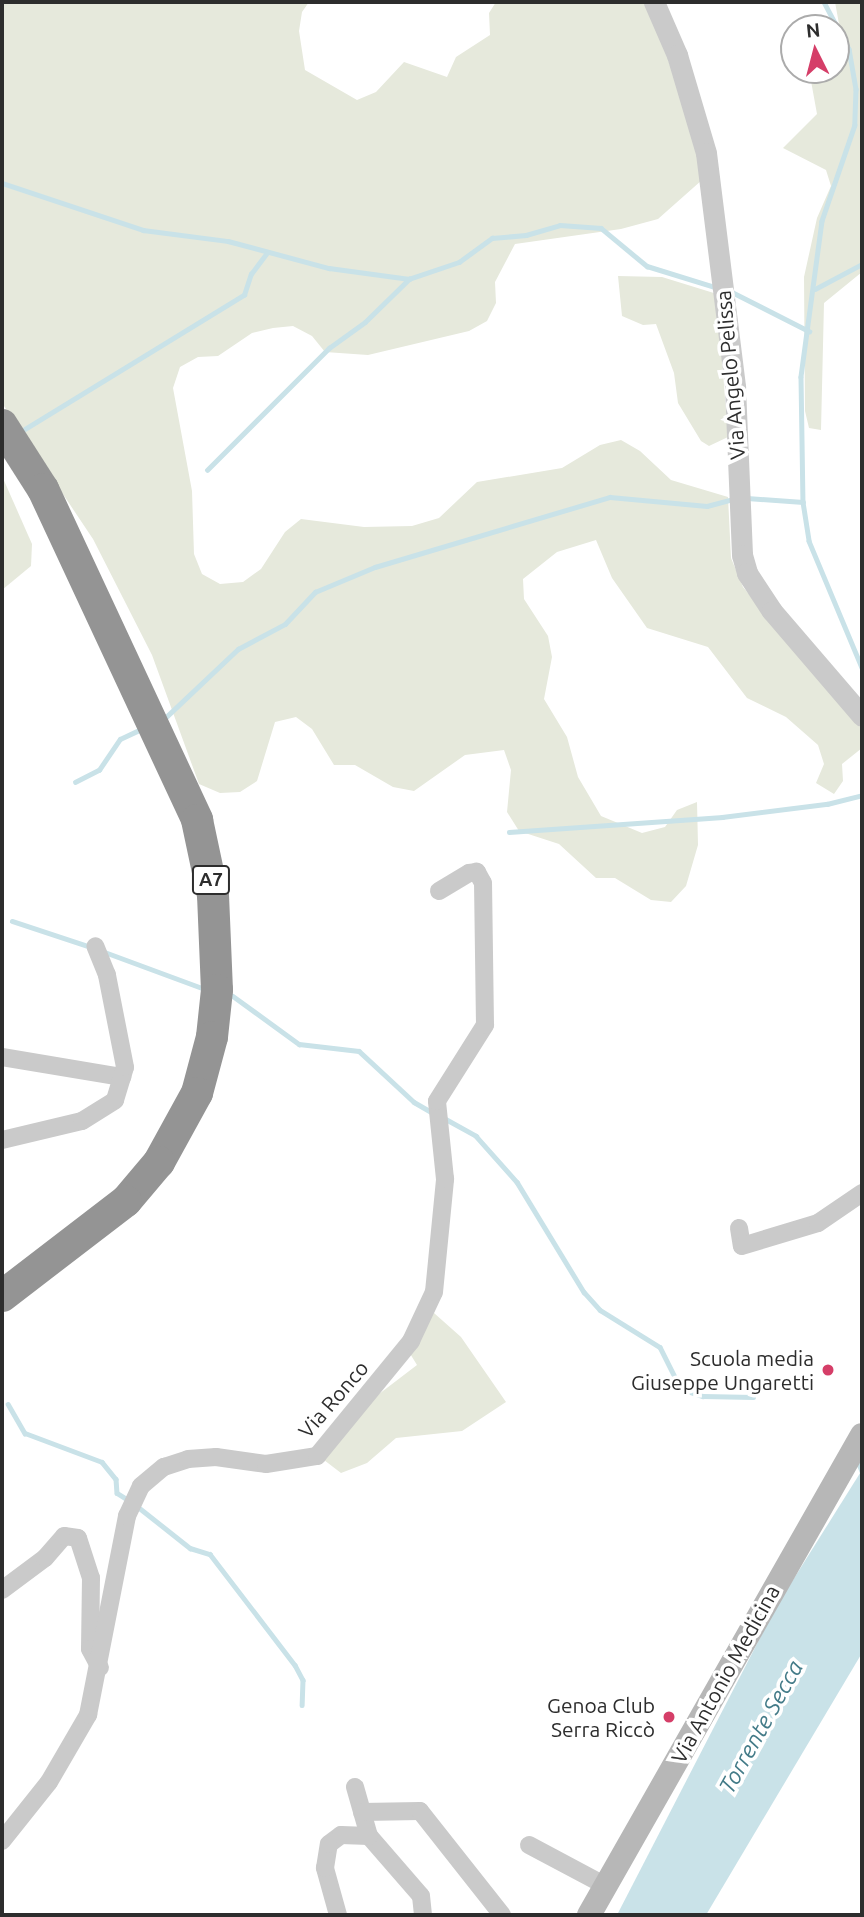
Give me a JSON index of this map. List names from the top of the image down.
{
  "streets": {
    "highway": ["A7"],
    "main road": ["Via Antonio Medicina"],
    "street": ["Via Angelo Pelissa", "Via Ronco"]
  },
  "water": ["Torrente Secca"],
  "places": ["Scuola media Giuseppe Ungaretti", "Genoa Club Serra Riccò"],
  "north": "top"
}
